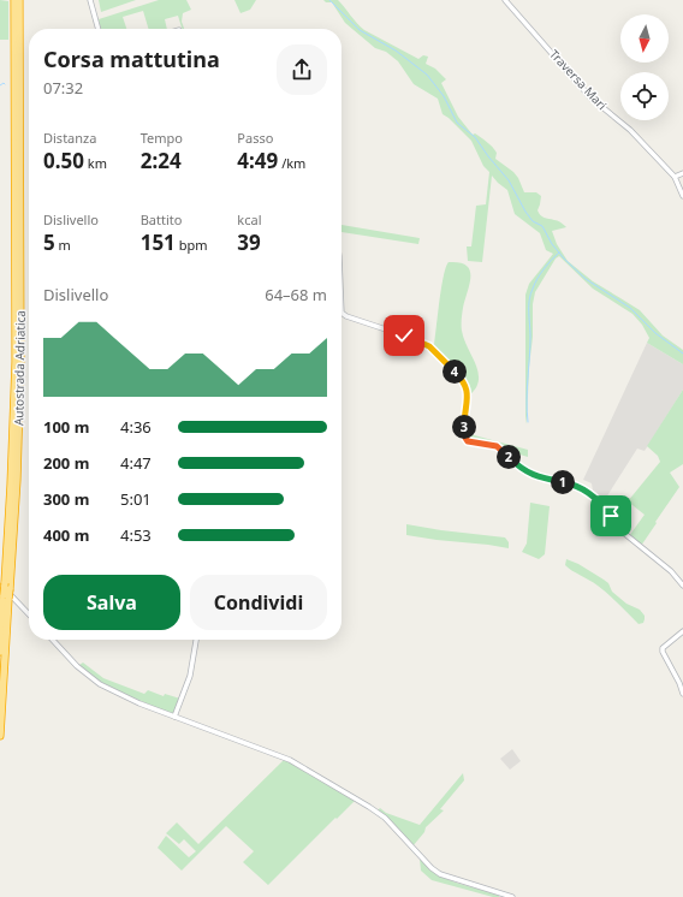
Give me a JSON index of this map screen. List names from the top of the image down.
{
  "streets": {
    "highway": ["Autostrada Adriatica"],
    "street": ["Traversa Mari"]
  },
  "north": "bottom",
  "page": {
    "heading": ["Corsa mattutina", "07:32"],
    "stats": [
      ["Distanza", "0.50 km"],
      ["Tempo", "2:24"],
      ["Passo", "4:49 /km"],
      ["Dislivello", "5 m"],
      ["Battito", "151 bpm"],
      ["kcal", "39"]
    ],
    "chart": ["Dislivello", "64–68 m"],
    "pins": [
      "4",
      "3",
      "2",
      "1"
    ],
    "list": [
      {
        "name": "100 m",
        "note": "4:36"
      },
      {
        "name": "200 m",
        "note": "4:47"
      },
      {
        "name": "300 m",
        "note": "5:01"
      },
      {
        "name": "400 m",
        "note": "4:53"
      }
    ],
    "buttons": ["Salva", "Condividi"]
  }
}
